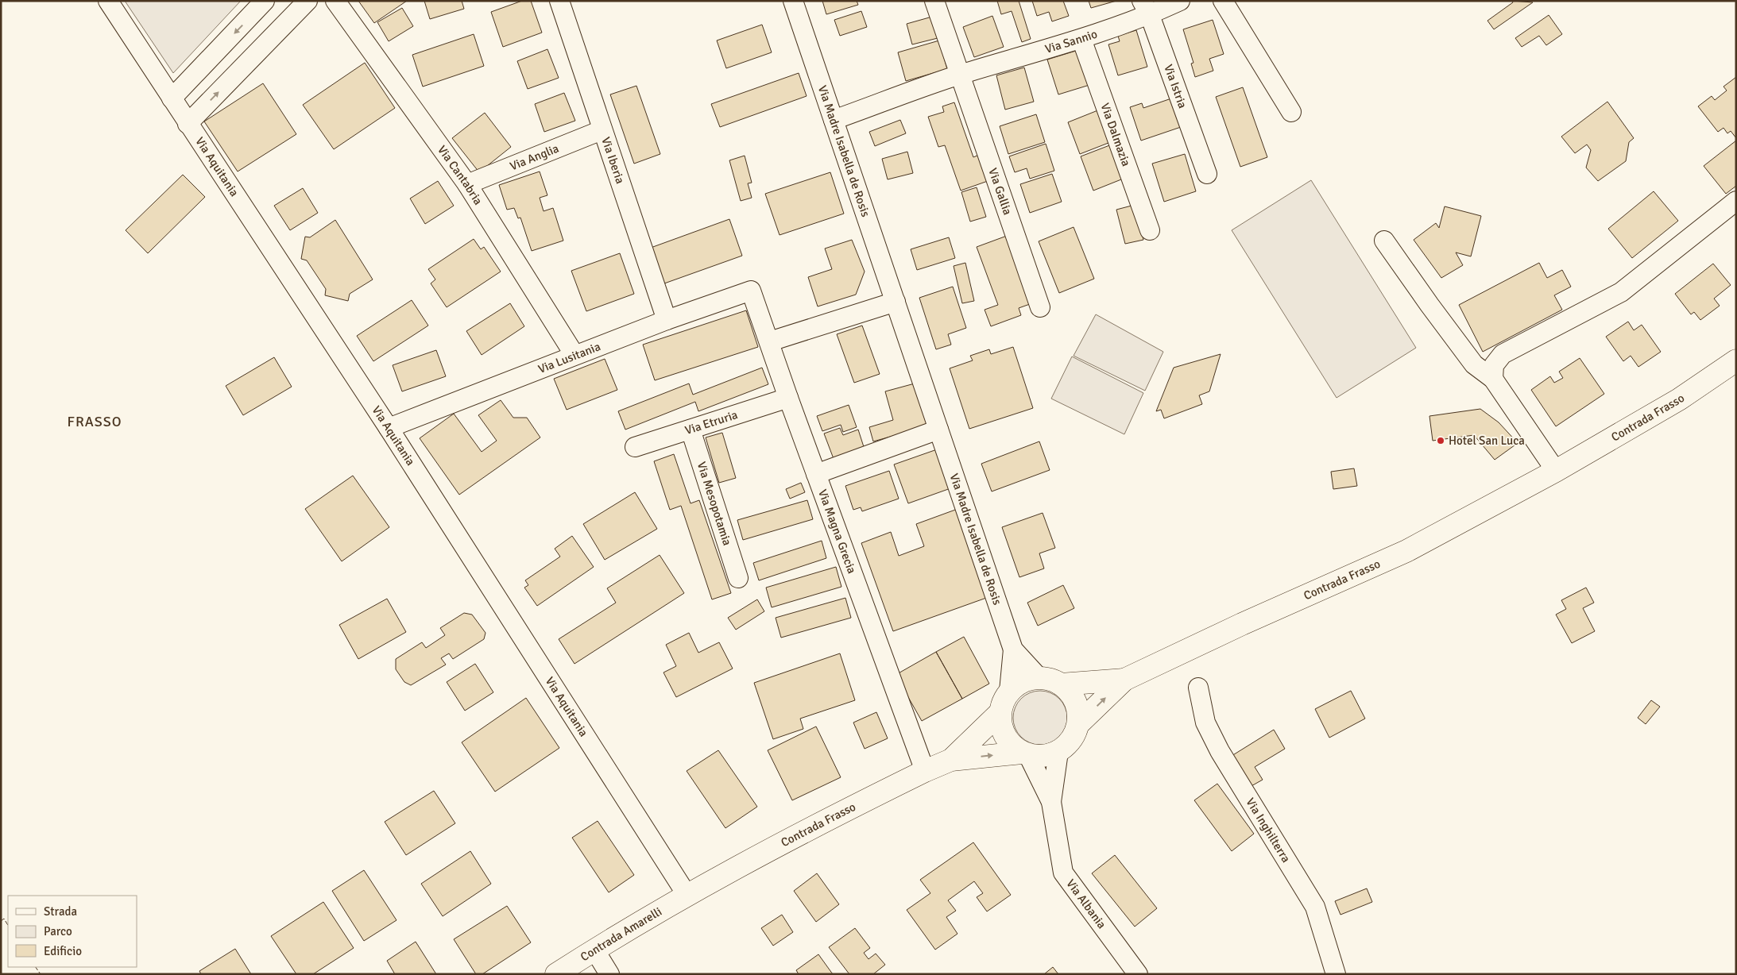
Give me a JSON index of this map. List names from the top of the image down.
{
  "streets": {
    "main road": ["Contrada Frasso", "Contrada Amarelli"],
    "street": [
      "Via Sannio",
      "Via Istria",
      "Via Dalmazia",
      "Via Madre Isabella de Rosis",
      "Via Anglia",
      "Via Iberia",
      "Via Aquitania",
      "Via Cantabria",
      "Via Gallia",
      "Via Lusitania",
      "Via Etruria",
      "Via Mesopotamia",
      "Via Magna Grecia",
      "Via Inghilterra",
      "Via Albania"
    ]
  },
  "crossings": [
    ["Via Sannio", "Via Istria"],
    ["Via Sannio", "Via Dalmazia"],
    ["Via Sannio", "Via Madre Isabella de Rosis"],
    ["Via Sannio", "Via Gallia"],
    ["Via Madre Isabella de Rosis", "Contrada Frasso"],
    ["Via Madre Isabella de Rosis", "Via Albania"],
    ["Via Anglia", "Via Iberia"],
    ["Via Anglia", "Via Cantabria"],
    ["Via Iberia", "Via Lusitania"],
    ["Via Aquitania", "Via Lusitania"],
    ["Via Aquitania", "Contrada Frasso"],
    ["Via Aquitania", "Contrada Amarelli"],
    ["Via Cantabria", "Via Lusitania"],
    ["Via Lusitania", "Via Magna Grecia"],
    ["Contrada Frasso", "Via Magna Grecia"],
    ["Contrada Frasso", "Via Albania"],
    ["Contrada Frasso", "Contrada Amarelli"],
    ["Via Etruria", "Via Mesopotamia"],
    ["Via Etruria", "Via Magna Grecia"]
  ],
  "districts": ["FRASSO"],
  "places": ["Hotel San Luca"],
  "legend": ["Strada", "Parco", "Edificio"]
}
